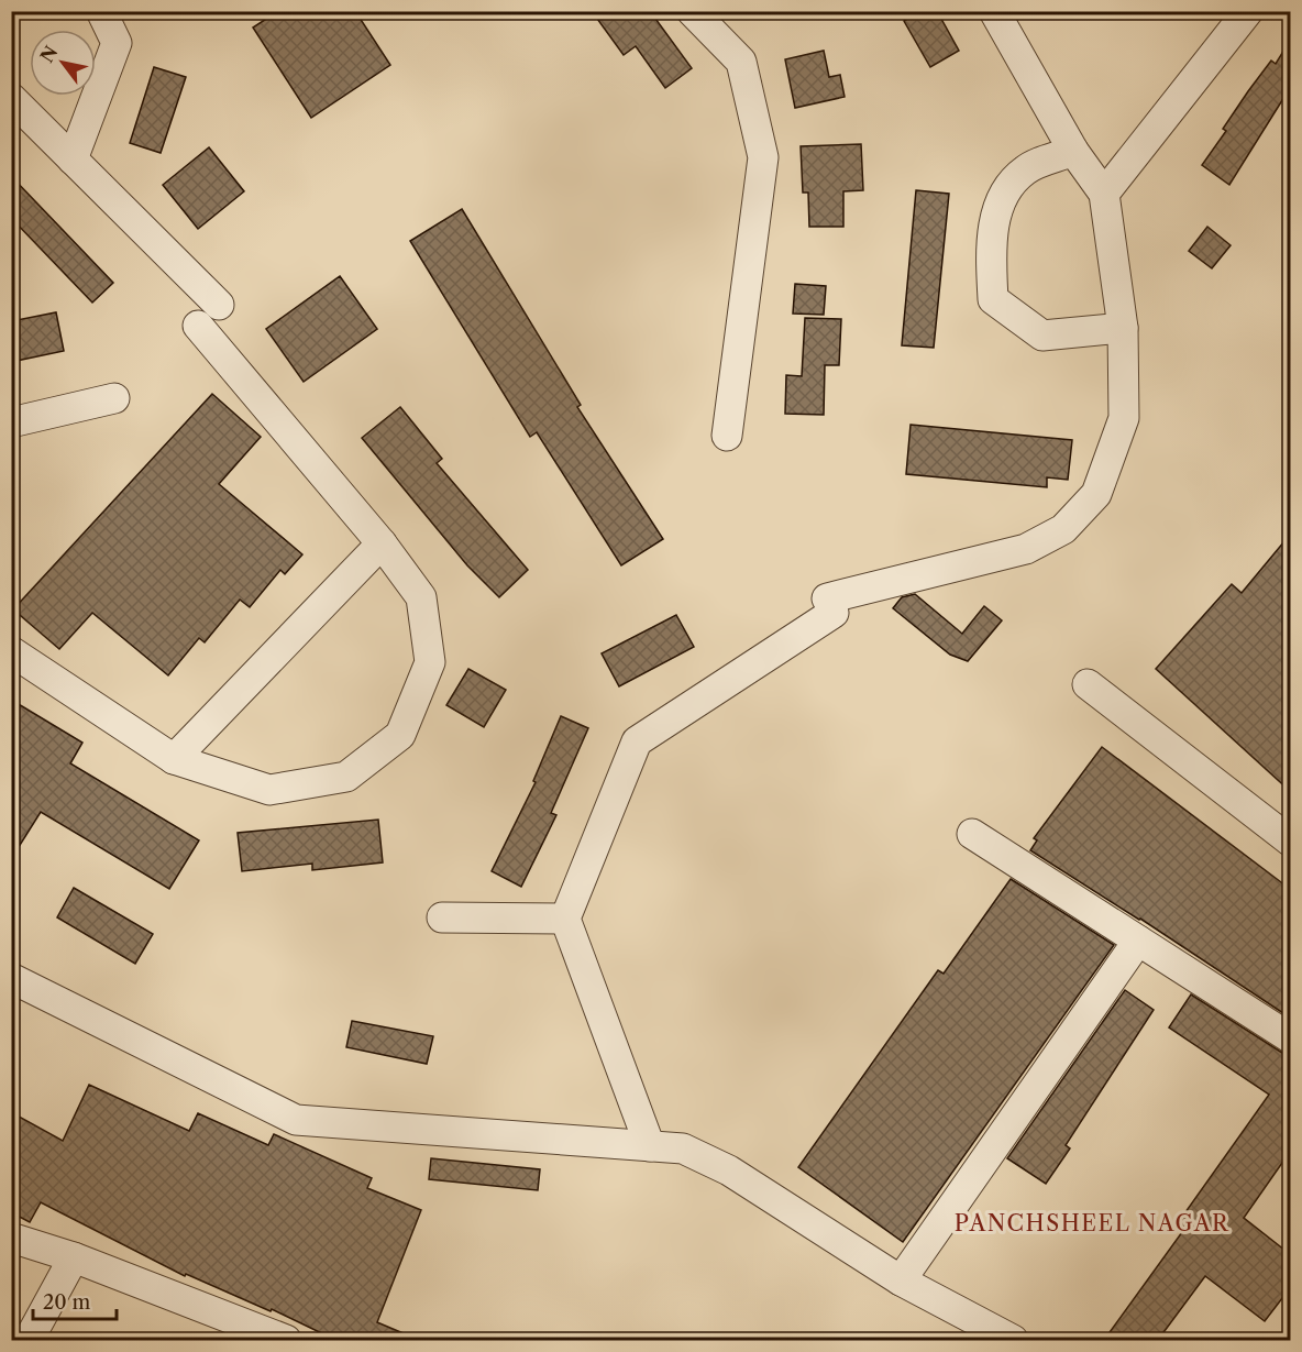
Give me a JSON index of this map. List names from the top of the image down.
{
  "districts": ["PANCHSHEEL NAGAR"],
  "scale_bar": "20 m",
  "north": "top left"
}
